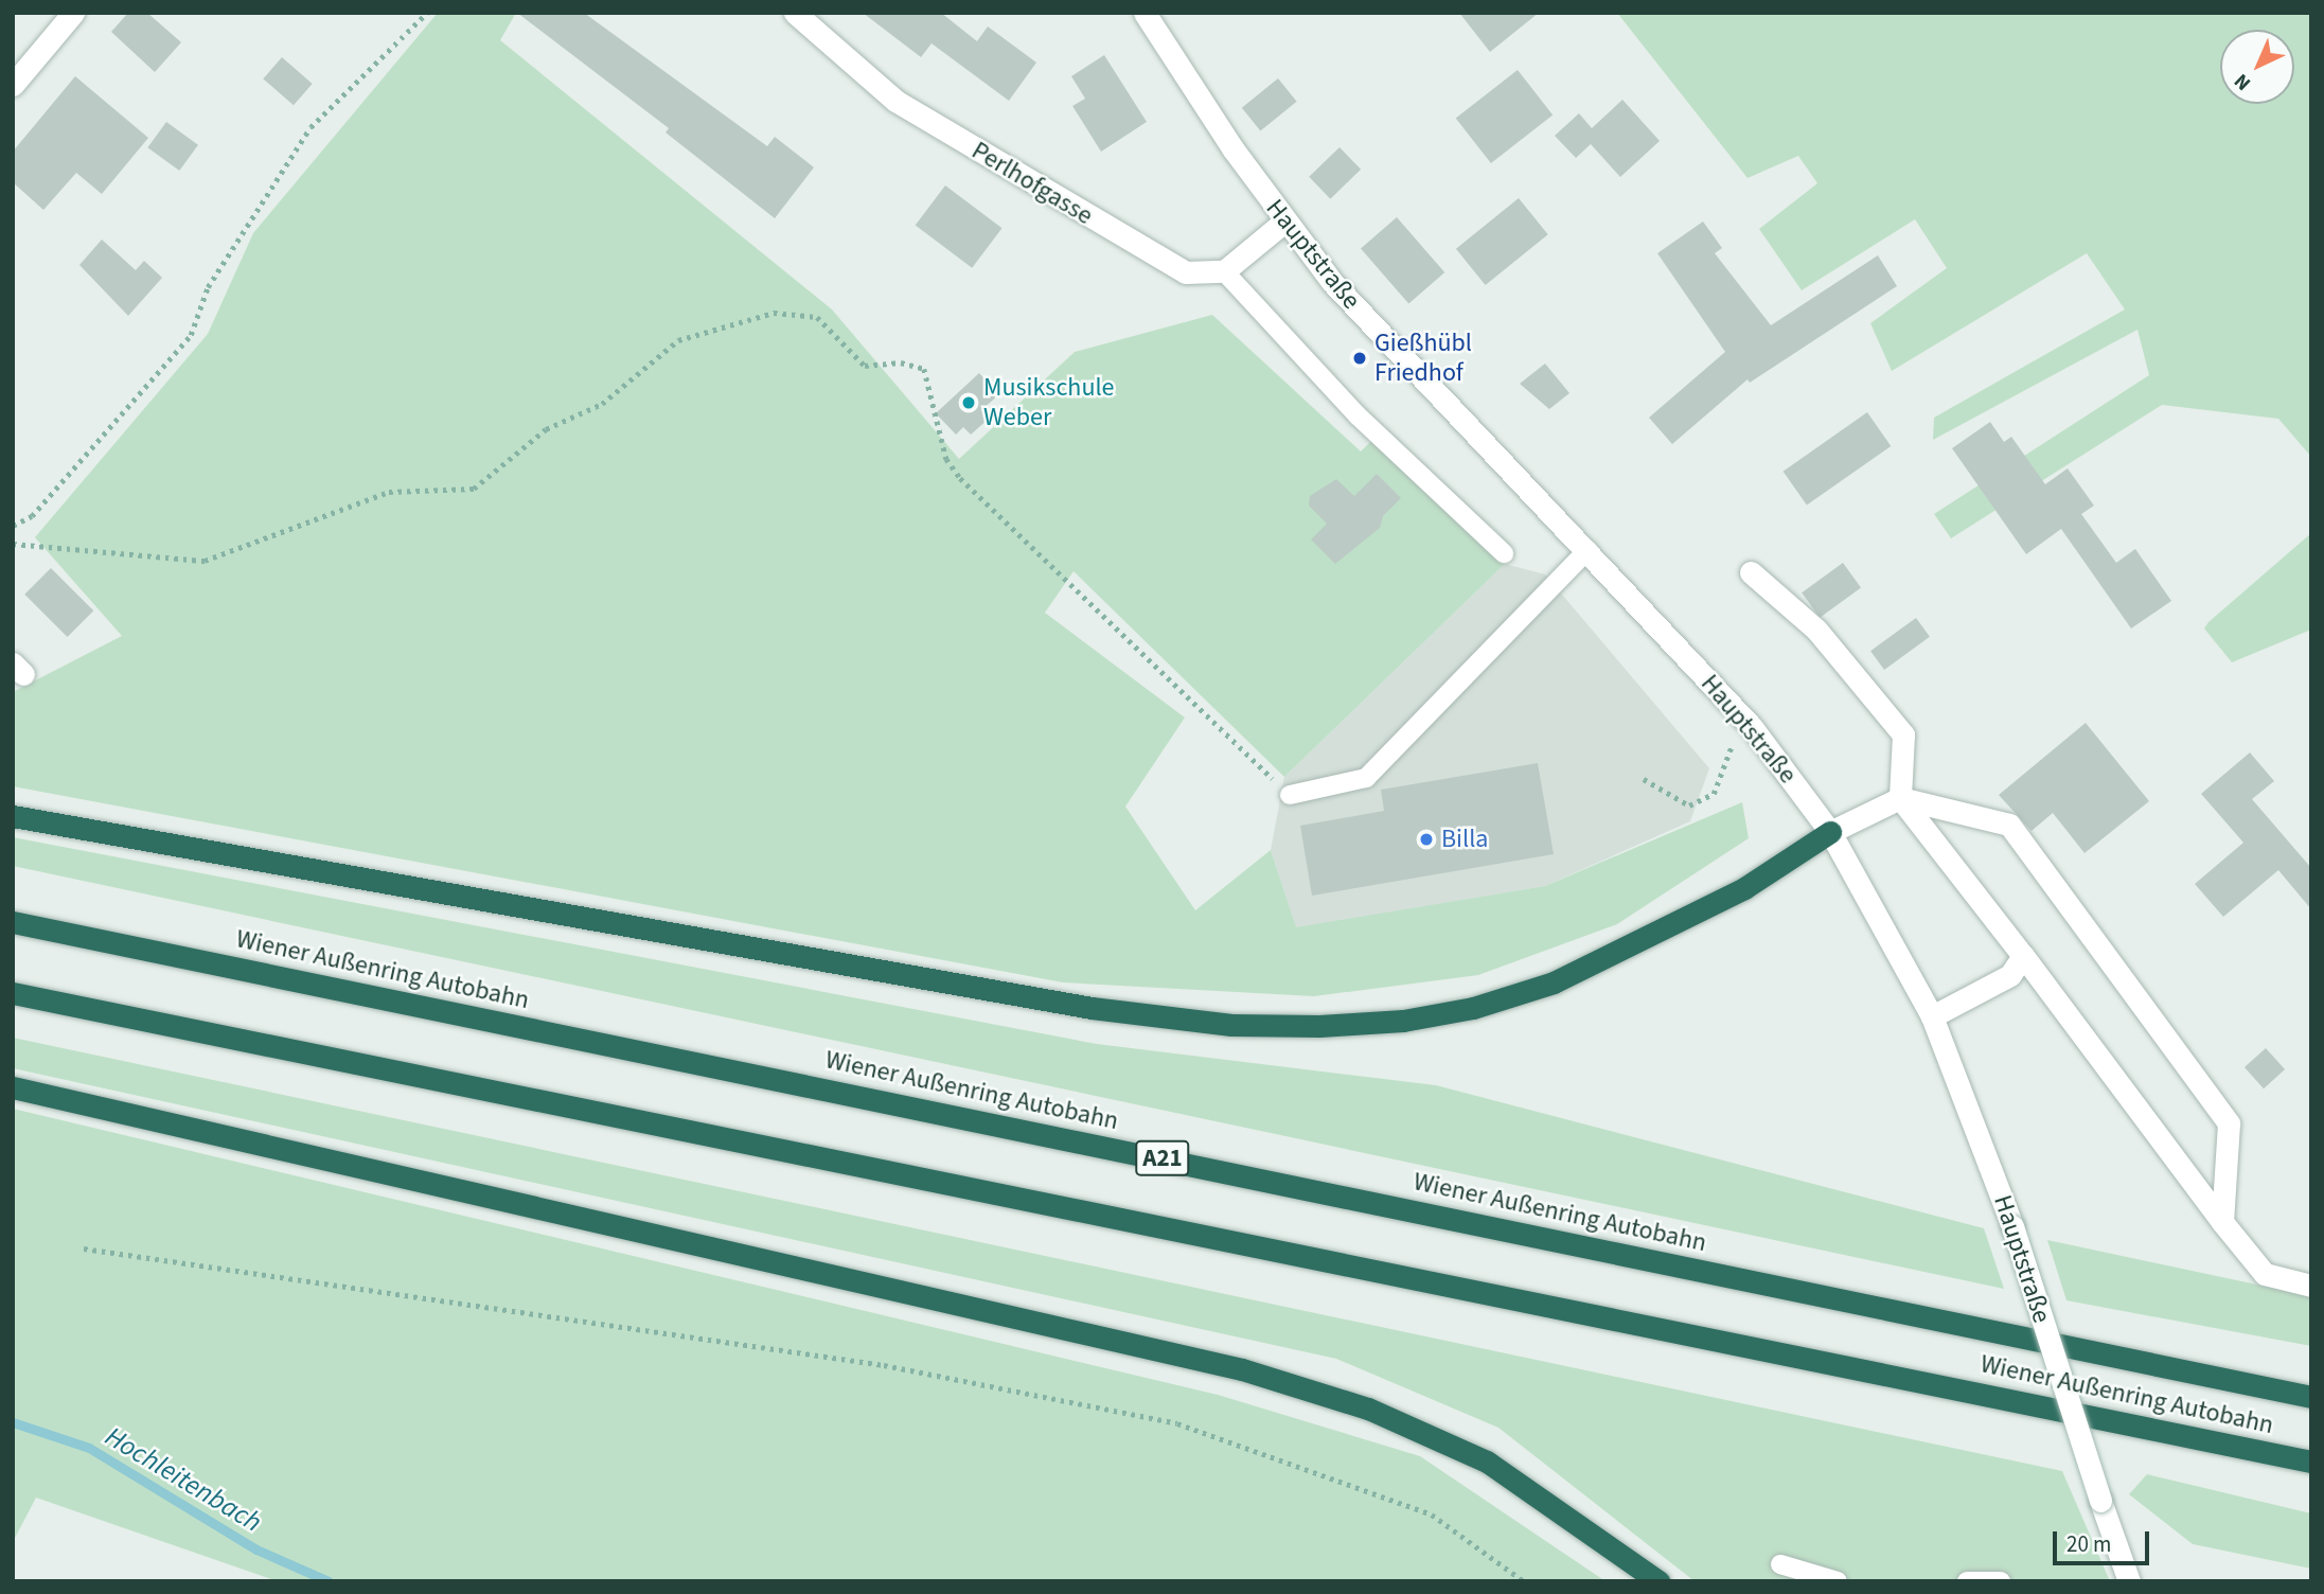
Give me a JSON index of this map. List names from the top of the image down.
{
  "streets": {
    "highway": ["Wiener Außenring Autobahn", "A21"],
    "street": ["Perlhofgasse", "Hauptstraße"]
  },
  "water": ["Hochleitenbach"],
  "places": ["Gießhübl Friedhof", "Musikschule Weber", "Billa"],
  "scale_bar": "20 m",
  "north": "bottom left"
}
